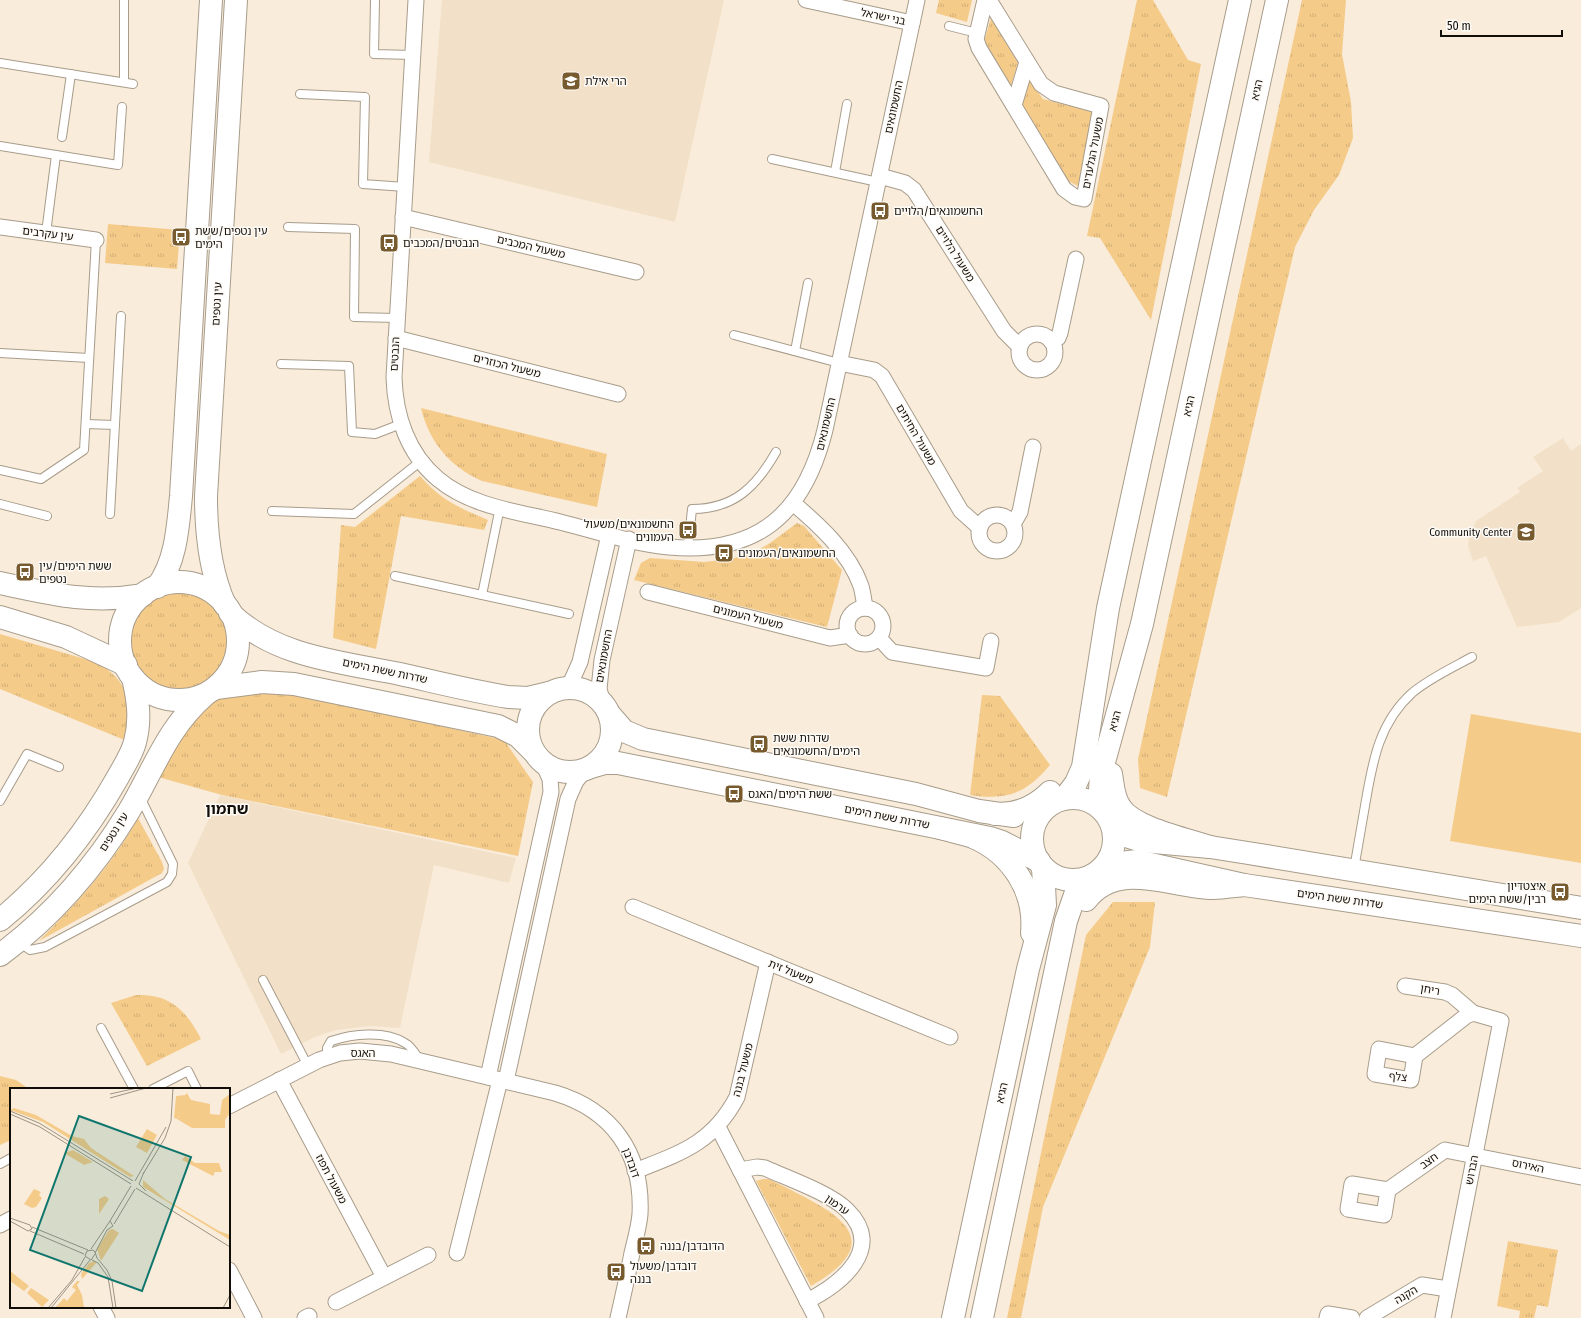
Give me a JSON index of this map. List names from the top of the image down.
{
  "streets": {
    "main road": ["הגיא", "עין נטפים", "שדרות ששת הימים"],
    "street": [
      "בני ישראל",
      "החשמונאים",
      "משעול הגלעדים",
      "עין עקרבים",
      "משעול המכבים",
      "משעול הלויים",
      "הנבטים",
      "משעול הכוזרים",
      "משעול החיתים",
      "משעול העמונים",
      "משעול זית",
      "ריחן",
      "האגס",
      "משעול בננה",
      "חצב",
      "דובדבן",
      "האירוס",
      "הברוש",
      "משעול תפוז",
      "ערמון",
      "הקנה"
    ]
  },
  "crossings": [
    ["בני ישראל", "החשמונאים"],
    ["הגיא", "שדרות ששת הימים"],
    ["החשמונאים", "משעול הלויים"],
    ["החשמונאים", "הנבטים"],
    ["החשמונאים", "משעול החיתים"],
    ["החשמונאים", "שדרות ששת הימים"],
    ["משעול המכבים", "הנבטים"],
    ["עין נטפים", "שדרות ששת הימים"],
    ["הנבטים", "משעול הכוזרים"],
    ["משעול זית", "משעול בננה"],
    ["ריחן", "הברוש"],
    ["האגס", "דובדבן"],
    ["האגס", "משעול תפוז"],
    ["משעול בננה", "דובדבן"],
    ["חצב", "האירוס"],
    ["חצב", "הברוש"],
    ["האירוס", "הברוש"],
    ["הברוש", "הקנה"]
  ],
  "districts": ["שחמון"],
  "places": {
    "school or university": ["הרי אילת", "Community Center"],
    "bus stop": [
      "החשמונאים/הלויים",
      "עין נטפים/ששת הימים",
      "הנבטים/המכבים",
      "החשמונאים/משעול העמונים",
      "החשמונאים/העמונים",
      "ששת הימים/עין נטפים",
      "שדרות ששת הימים/החשמונאים",
      "ששת הימים/האגס",
      "איצטדיון רבין/ששת הימים",
      "הדובדבן/בננה",
      "דובדבן/משעול בננה"
    ]
  },
  "scale_bar": "50 m"
}
